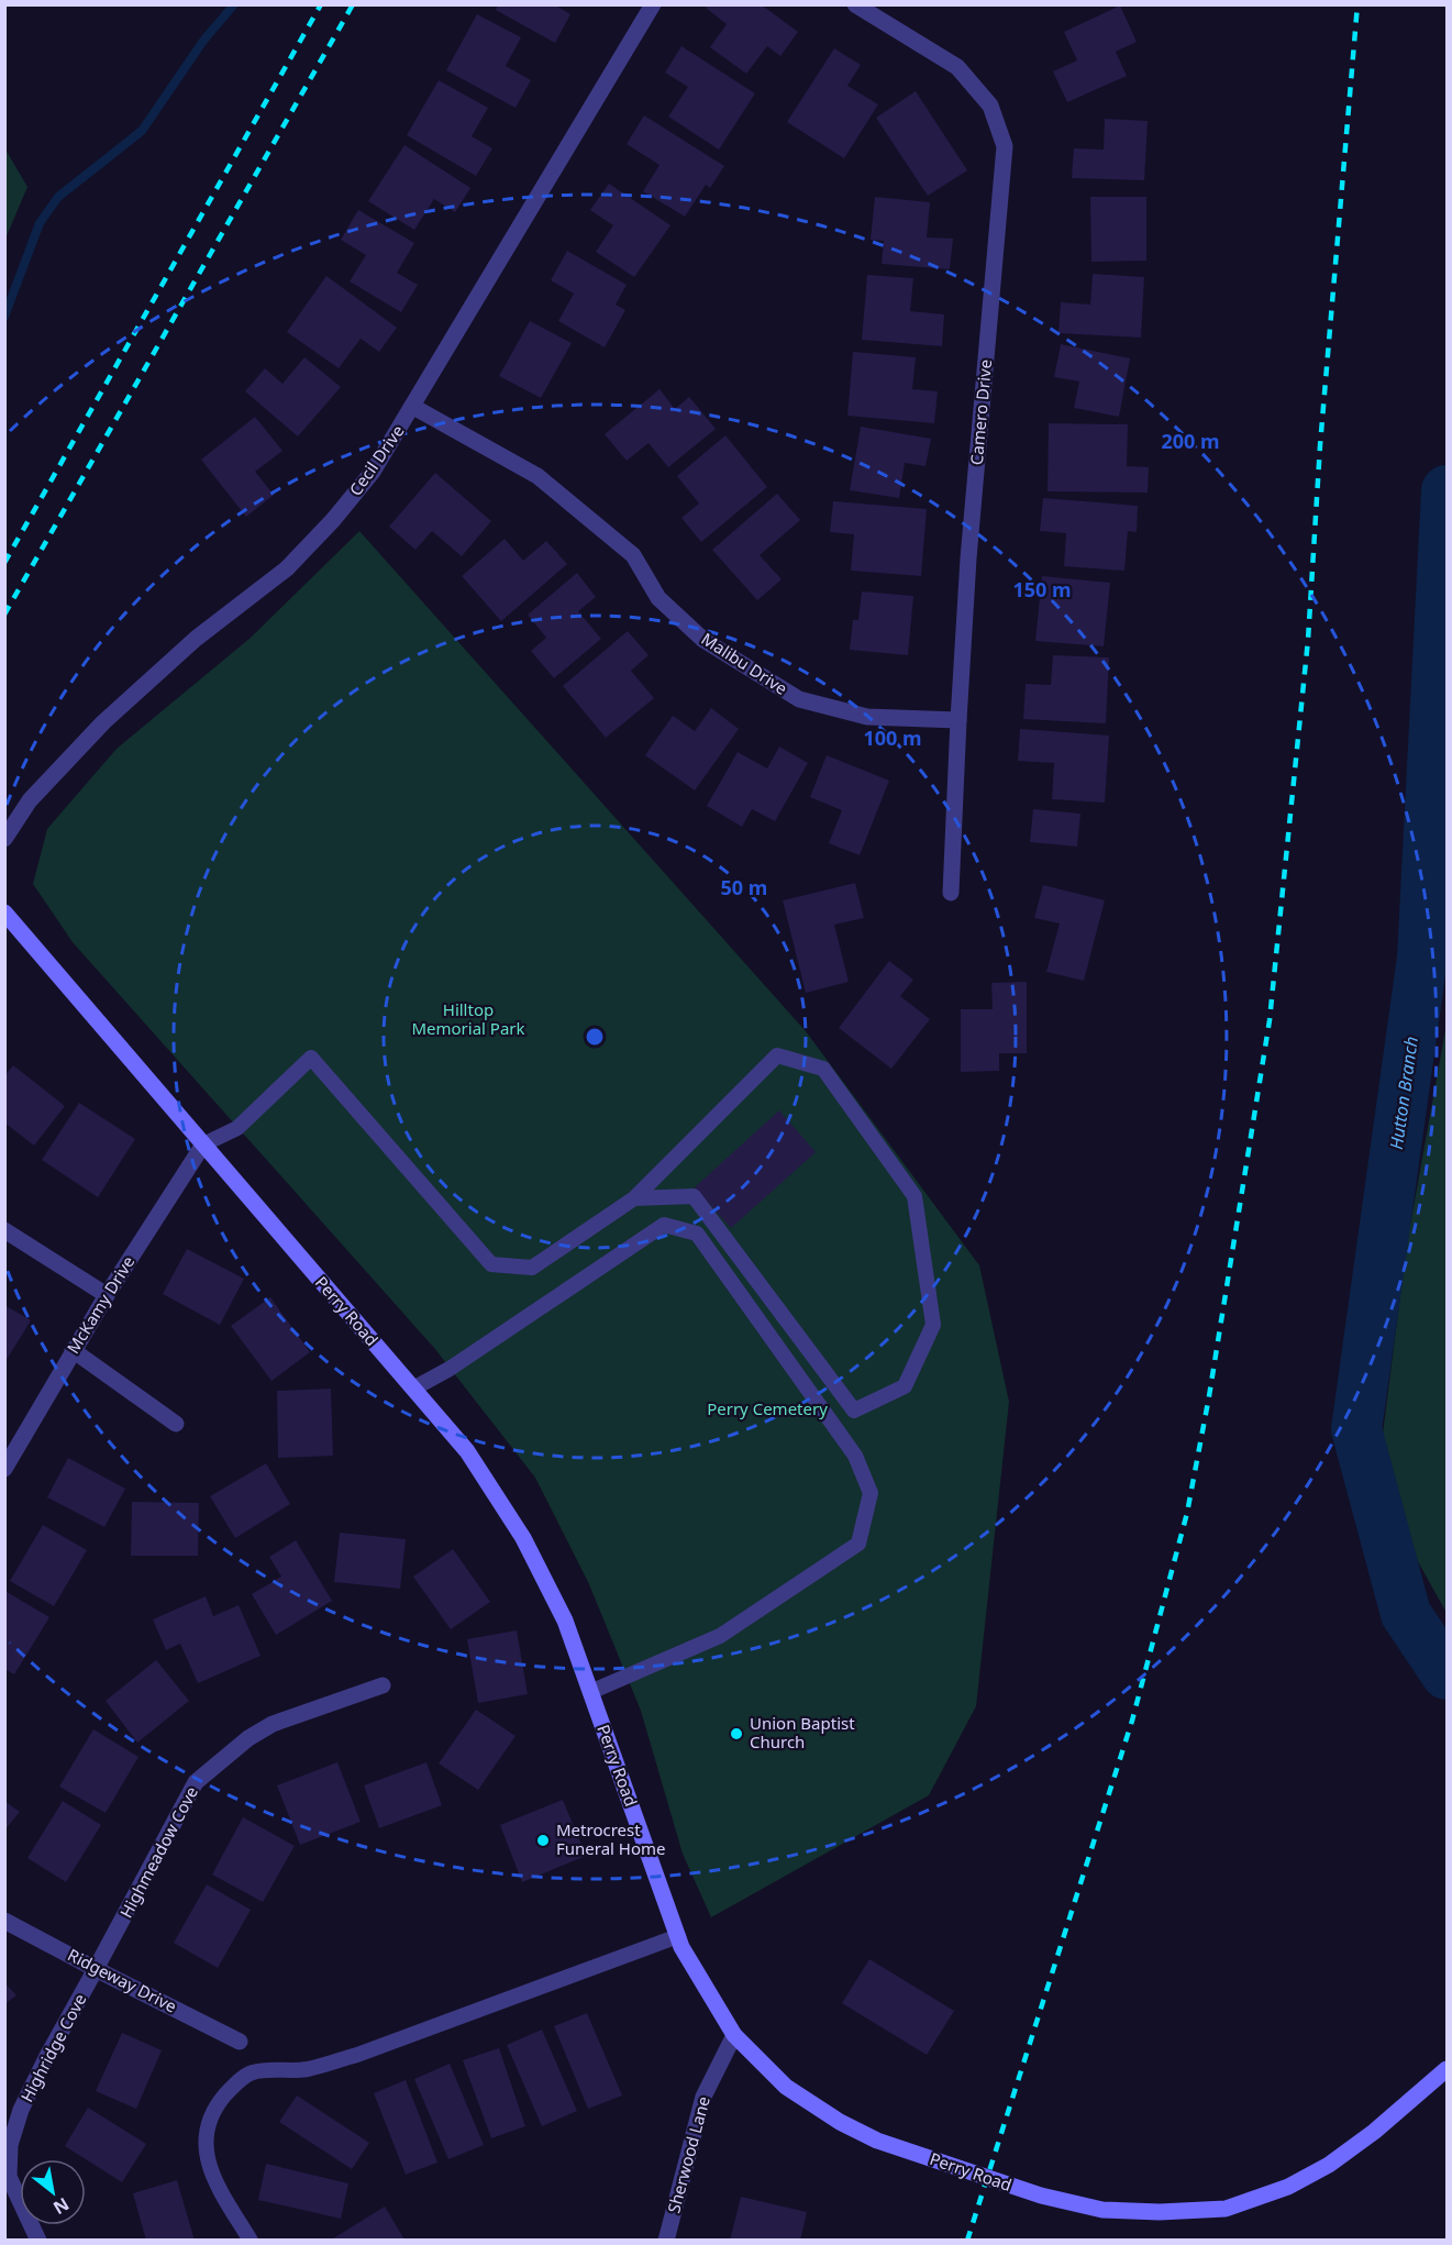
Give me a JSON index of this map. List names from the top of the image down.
{
  "streets": {
    "street": [
      "Camero Drive",
      "Cecil Drive",
      "Malibu Drive",
      "McKamy Drive",
      "Perry Road",
      "Highmeadow Cove",
      "Ridgeway Drive",
      "Highridge Cove",
      "Sherwood Lane"
    ]
  },
  "crossings": [
    ["Camero Drive", "Malibu Drive"],
    ["Cecil Drive", "Malibu Drive"],
    ["McKamy Drive", "Perry Road"],
    ["Perry Road", "Sherwood Lane"],
    ["Highmeadow Cove", "Ridgeway Drive"],
    ["Highmeadow Cove", "Highridge Cove"],
    ["Ridgeway Drive", "Highridge Cove"]
  ],
  "water": ["Hutton Branch"],
  "parks": ["Hilltop Memorial Park", "Perry Cemetery"],
  "places": ["Union Baptist Church", "Metrocrest Funeral Home"],
  "north": "bottom right",
  "rings": [
    "200 m",
    "150 m",
    "100 m",
    "50 m"
  ]
}
